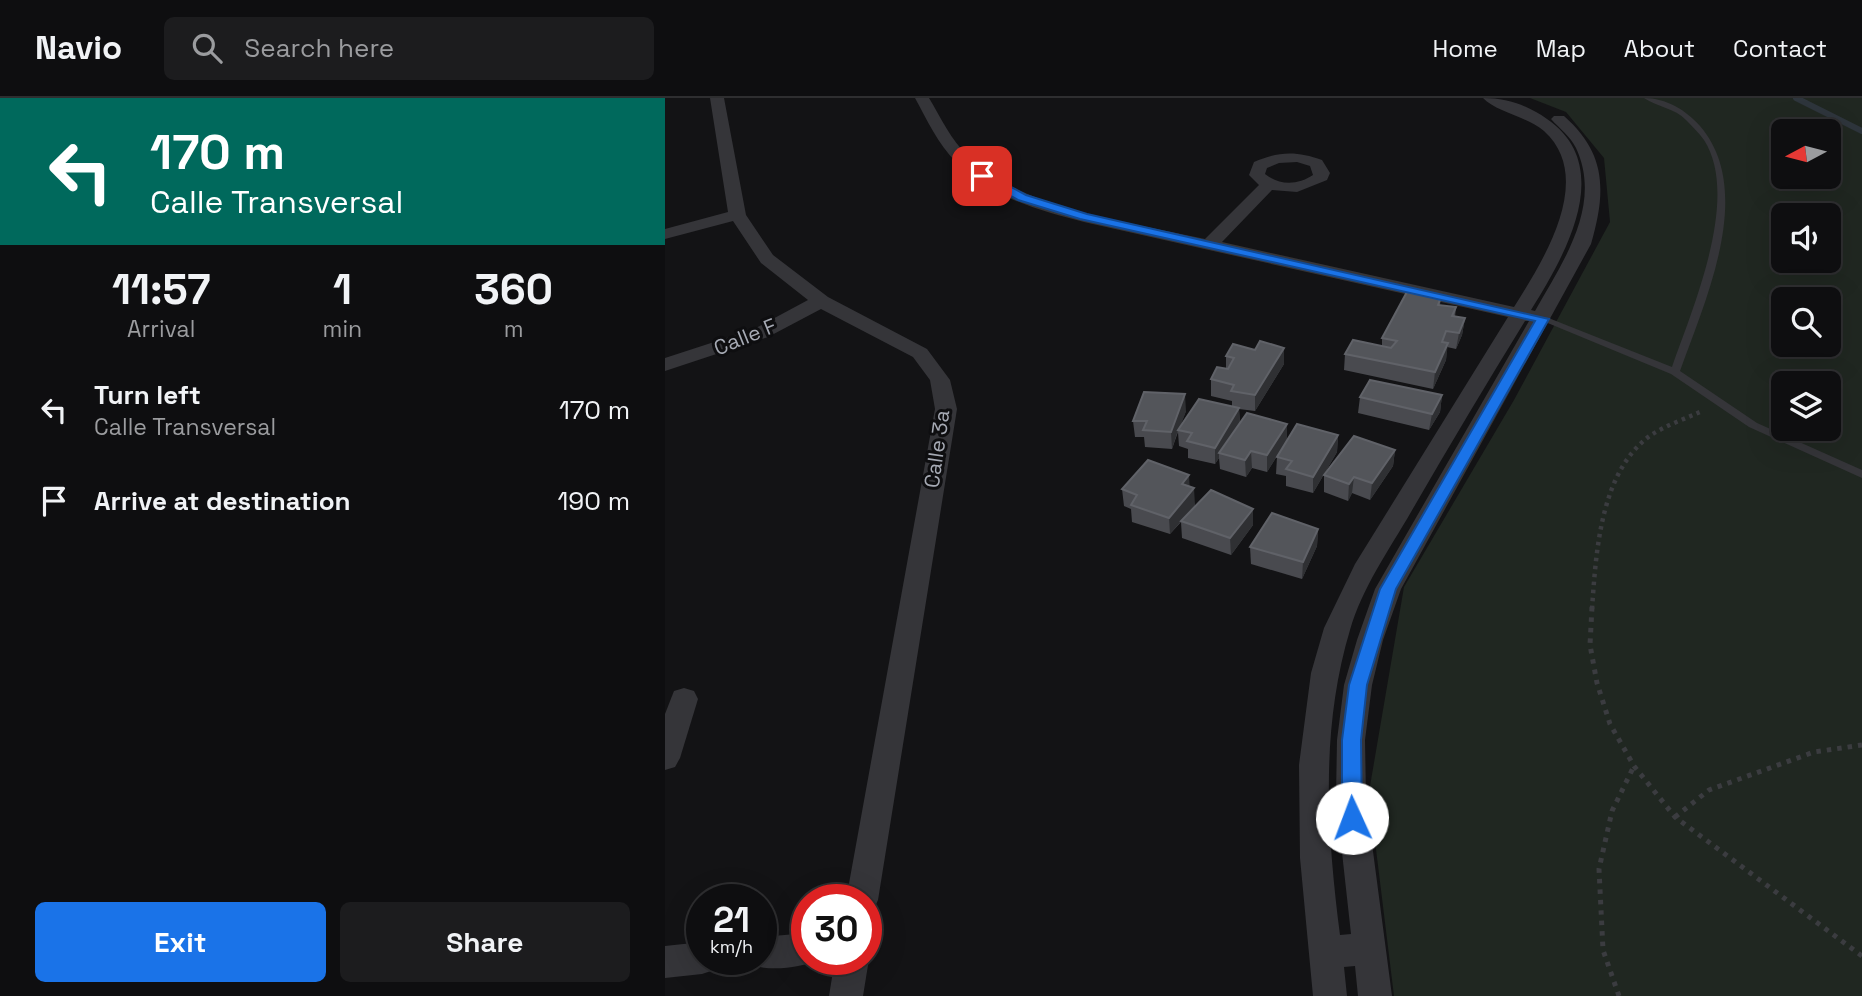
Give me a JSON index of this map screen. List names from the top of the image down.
{
  "streets": {
    "street": ["Calle F", "Calle 3a"]
  },
  "crossings": [
    ["Calle F", "Calle 3a"]
  ],
  "north": "left",
  "page": {
    "header": "Navio",
    "search": "Search here",
    "nav": [
      "Home",
      "Map",
      "About",
      "Contact"
    ],
    "turn": ["170 m", "Calle Transversal"],
    "eta": [
      "11:57",
      "Arrival",
      "1",
      "min",
      "360",
      "m"
    ],
    "list": [
      {
        "name": "Turn left",
        "note": "Calle Transversal",
        "value": "170 m"
      },
      {
        "name": "Arrive at destination",
        "value": "190 m"
      }
    ],
    "speed": "21 km/h",
    "limit": "30",
    "buttons": ["Exit", "Share"]
  }
}
